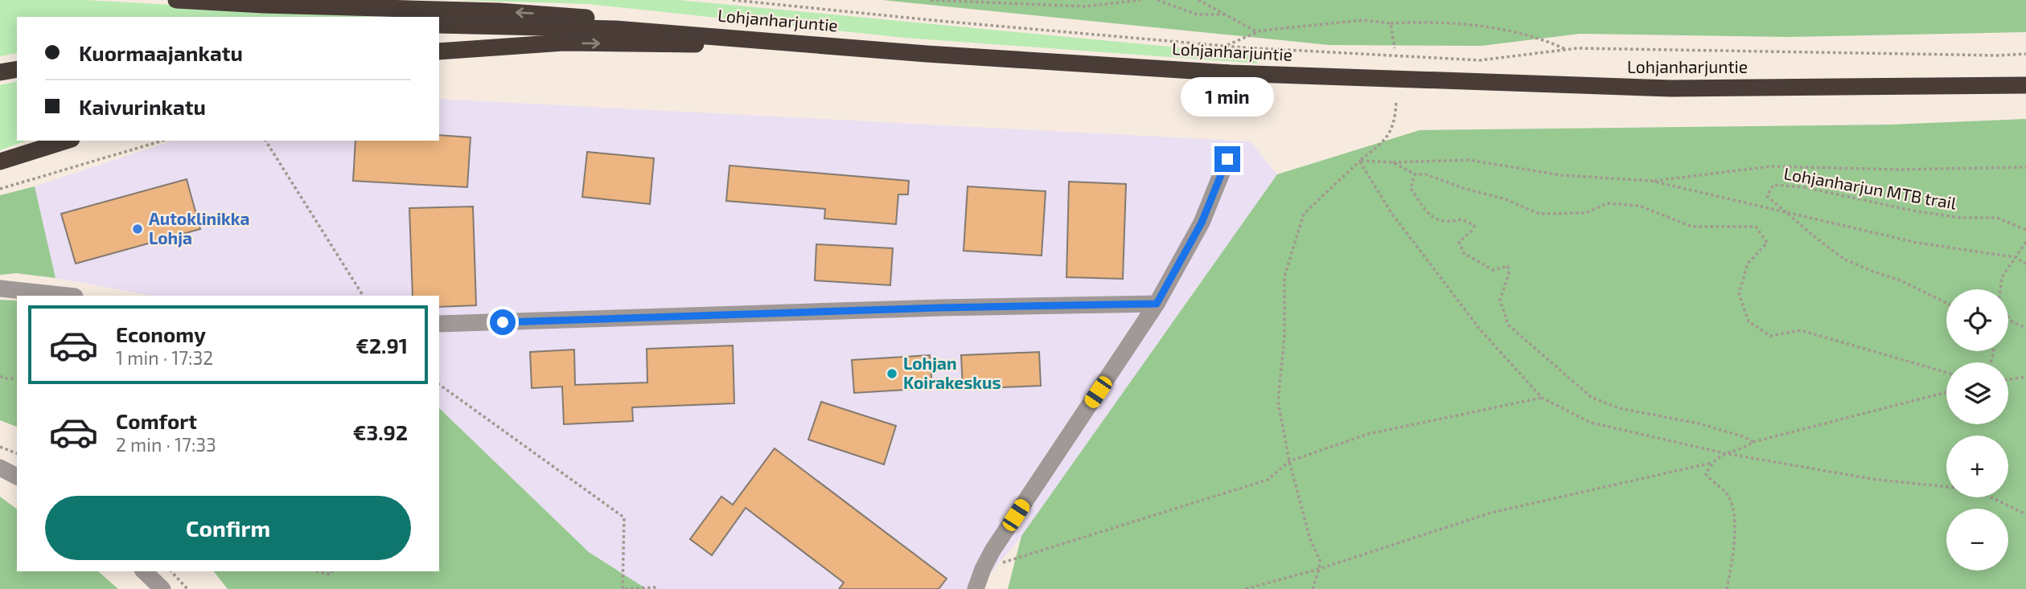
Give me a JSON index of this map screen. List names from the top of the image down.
{
  "streets": {
    "highway": ["Lohjanharjuntie"],
    "path": ["Lohjanharjun MTB trail"]
  },
  "places": ["Autoklinikka Lohja", "Lohjan Koirakeskus"],
  "page": {
    "banner": ["Kuormaajankatu", "Kaivurinkatu"],
    "bubble": "1 min",
    "map_buttons": ["+", "−"],
    "list": [
      {
        "name": "Economy",
        "note": "1 min · 17:32",
        "value": "€2.91"
      },
      {
        "name": "Comfort",
        "note": "2 min · 17:33",
        "value": "€3.92"
      }
    ],
    "buttons": "Confirm"
  }
}
